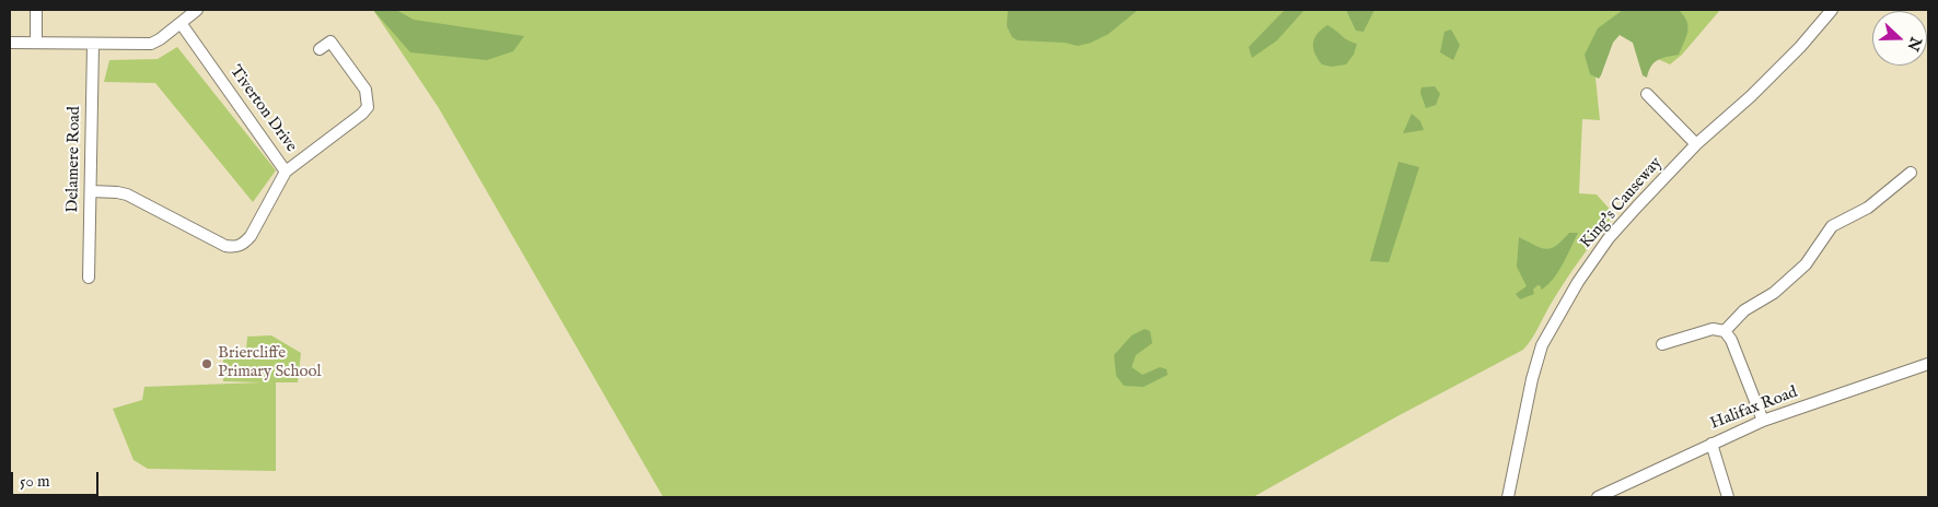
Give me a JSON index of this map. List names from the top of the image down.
{
  "streets": {
    "street": [
      "Tiverton Drive",
      "Delamere Road",
      "King's Causeway",
      "Halifax Road"
    ]
  },
  "crossings": [
    ["Tiverton Drive", "Delamere Road"]
  ],
  "places": ["Briercliffe Primary School"],
  "scale_bar": "50 m",
  "north": "right"
}
